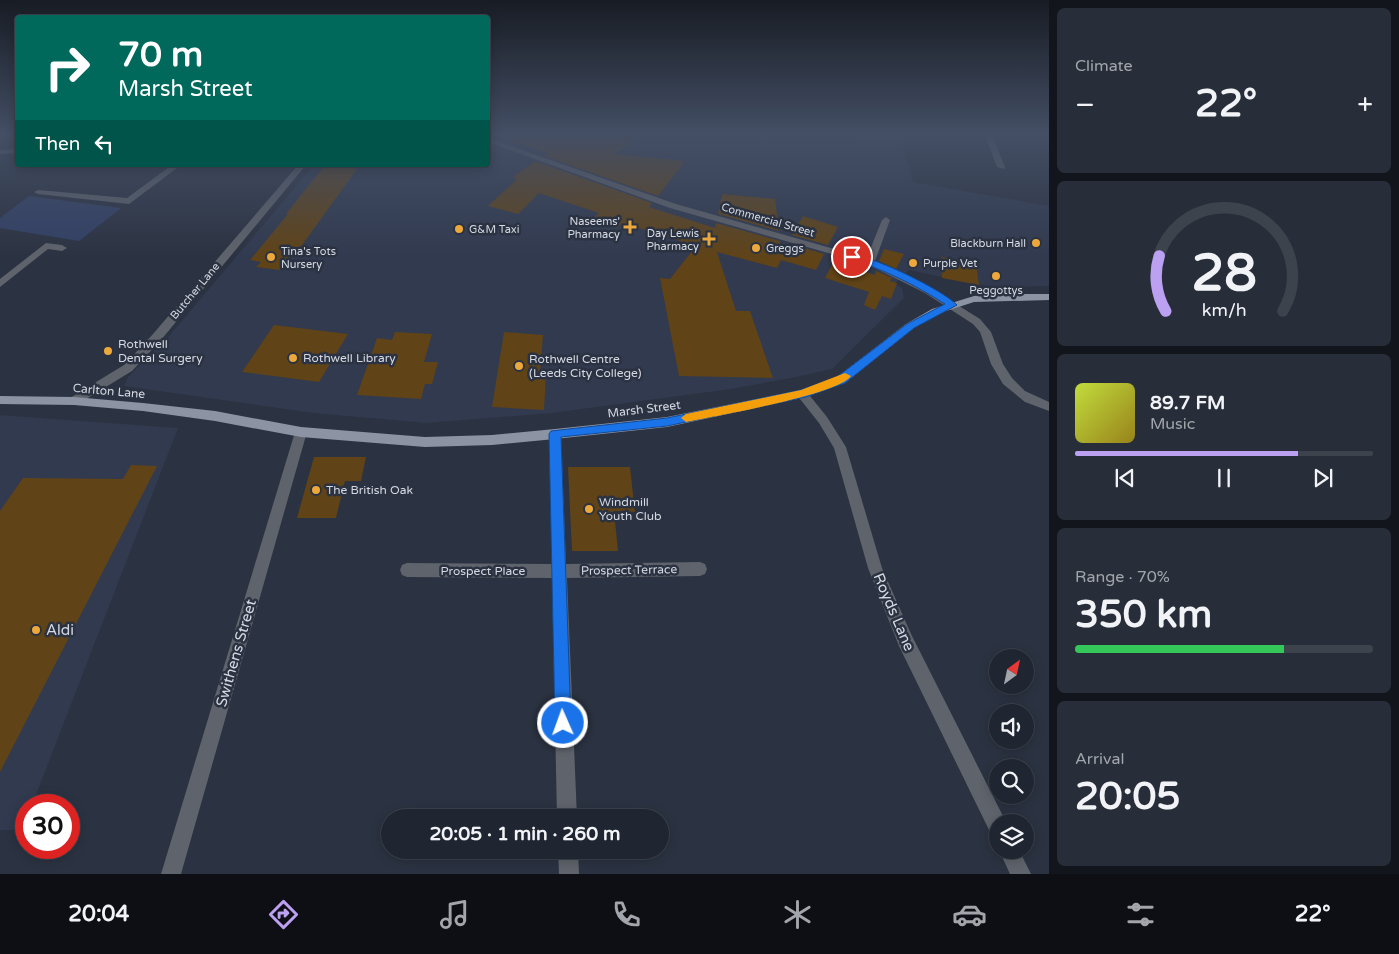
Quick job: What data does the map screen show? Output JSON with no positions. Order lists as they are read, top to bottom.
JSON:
{
  "streets": {
    "main road": ["Carlton Lane", "Marsh Street"],
    "street": [
      "Commercial Street",
      "Butcher Lane",
      "Prospect Terrace",
      "Prospect Place",
      "Royds Lane",
      "Swithens Street"
    ]
  },
  "crossings": [
    ["Commercial Street", "Marsh Street"],
    ["Butcher Lane", "Carlton Lane"],
    ["Carlton Lane", "Marsh Street"],
    ["Marsh Street", "Royds Lane"],
    ["Marsh Street", "Swithens Street"],
    ["Prospect Terrace", "Prospect Place"]
  ],
  "places": {
    "health": ["Naseems' Pharmacy", "Day Lewis Pharmacy"],
    "other": [
      "G&M Taxi",
      "Blackburn Hall",
      "Greggs",
      "Tina's Tots Nursery",
      "Purple Vet",
      "Peggottys",
      "Rothwell Dental Surgery",
      "Rothwell Library",
      "Rothwell Centre (Leeds City College)",
      "The British Oak",
      "Windmill Youth Club",
      "Aldi"
    ]
  },
  "north": "top right",
  "page": {
    "tile": [
      "Climate",
      ["Range · 70%", "350 km"],
      ["Arrival", "20:05"]
    ],
    "turn": ["70 m", "Marsh Street"],
    "heat": ["−", "22°", "+"],
    "then": "Then",
    "song": ["89.7 FM", "Music"],
    "limit": "30",
    "trip": "20:05 · 1 min · 260 m",
    "tabs": ["20:04", "22°"],
    "gauge": ["28", "km/h"]
  }
}
